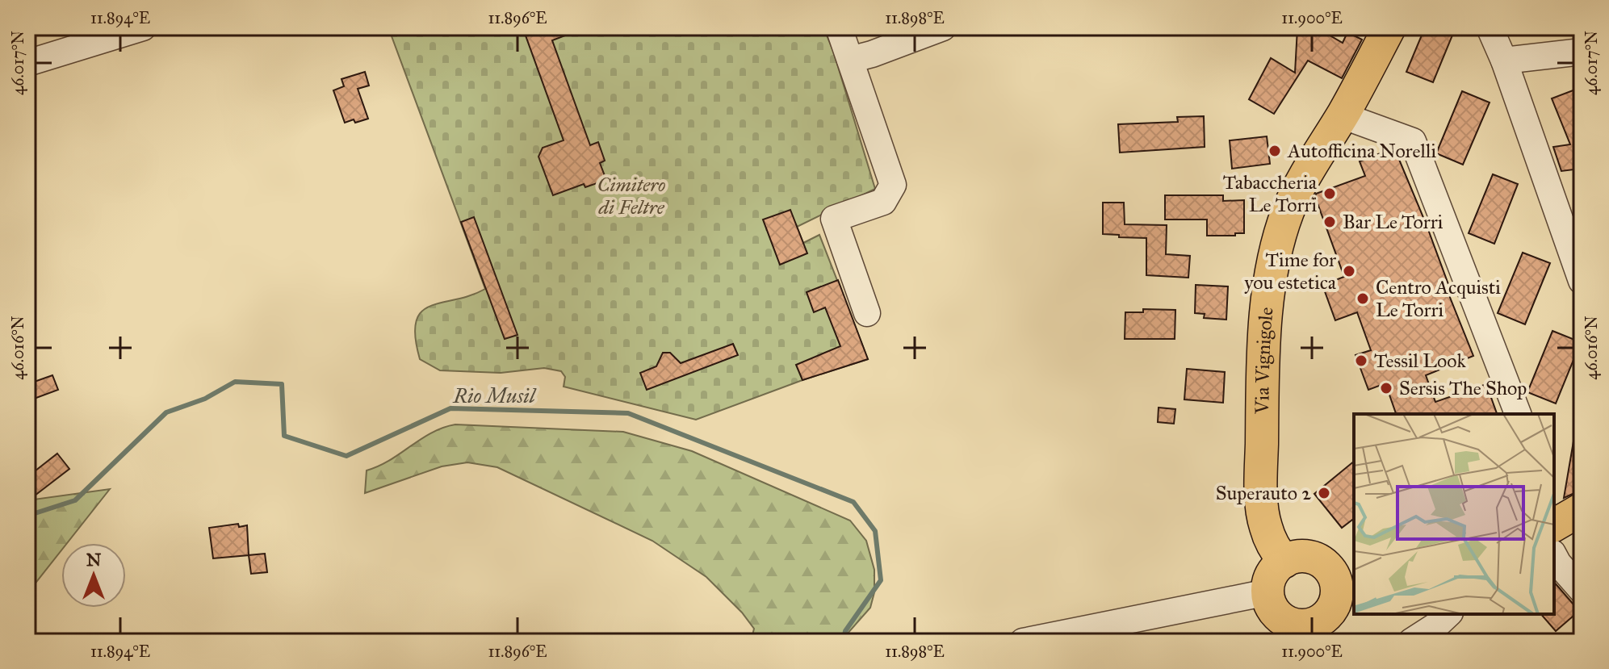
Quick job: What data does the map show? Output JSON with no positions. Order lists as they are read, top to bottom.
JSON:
{
  "streets": {
    "main road": ["Via Vignigole"]
  },
  "water": ["Rio Musil"],
  "parks": ["Cimitero di Feltre"],
  "places": [
    "Autofficina Norelli",
    "Tabaccheria Le Torri",
    "Bar Le Torri",
    "Time for you estetica",
    "Centro Acquisti Le Torri",
    "Tessil Look",
    "Sersis The Shop",
    "Superauto 2"
  ],
  "north": "top",
  "coordinates": [
    "11.894°E",
    "11.896°E",
    "11.898°E",
    "11.900°E",
    "46.017°N",
    "46.016°N"
  ]
}
